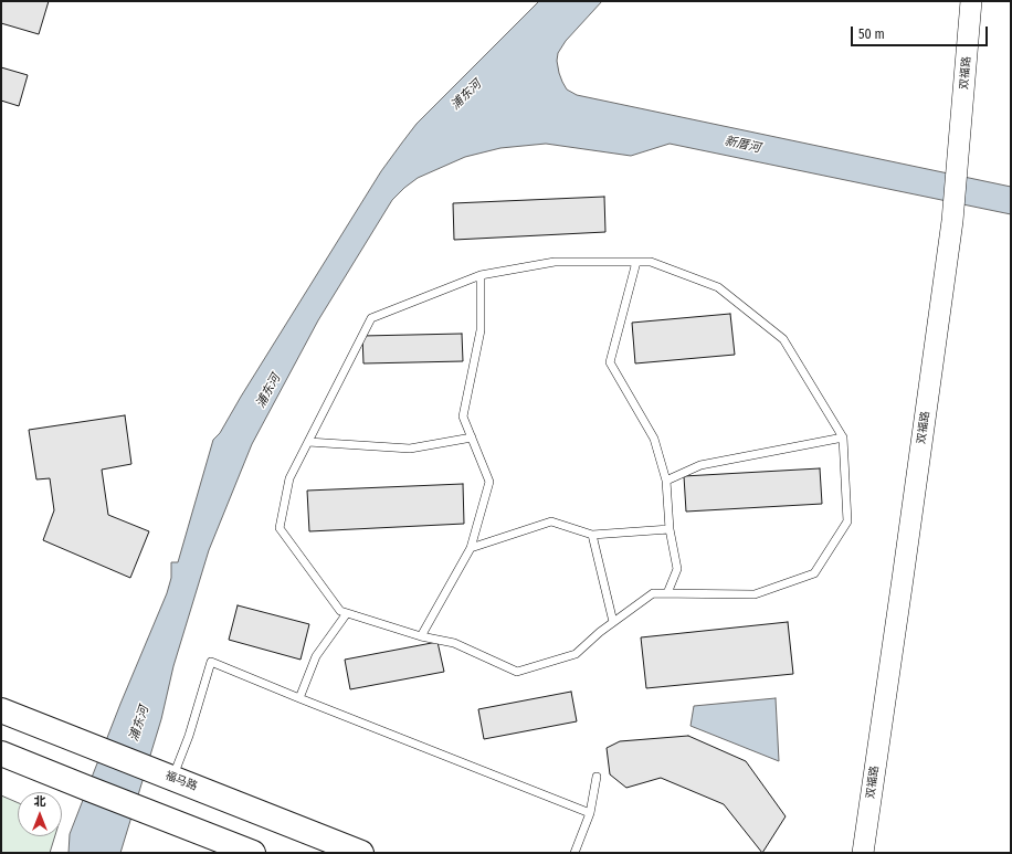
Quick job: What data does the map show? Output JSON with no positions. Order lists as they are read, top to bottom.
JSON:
{
  "streets": {
    "main road": ["福马路"],
    "street": ["双福路"]
  },
  "water": ["浦东河", "新厝河"],
  "scale_bar": "50 m",
  "north": "top"
}
